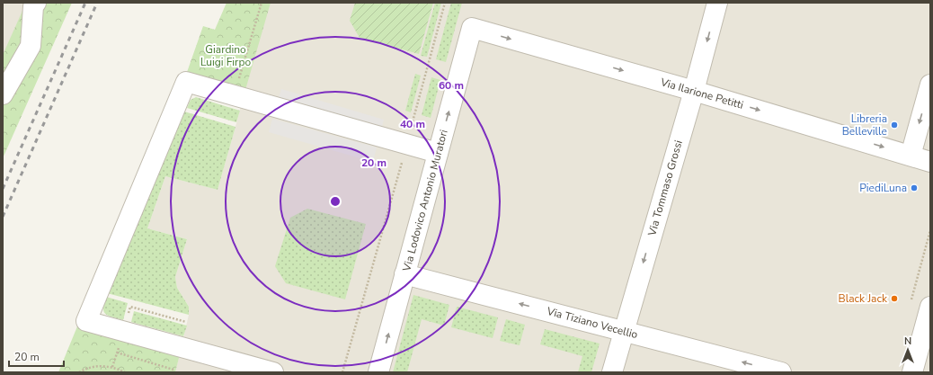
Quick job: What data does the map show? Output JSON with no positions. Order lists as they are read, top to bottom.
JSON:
{
  "streets": {
    "street": [
      "Via Ilarione Petitti",
      "Via Tommaso Grossi",
      "Via Lodovico Antonio Muratori",
      "Via Tiziano Vecellio"
    ]
  },
  "crossings": [
    ["Via Ilarione Petitti", "Via Tommaso Grossi"],
    ["Via Ilarione Petitti", "Via Lodovico Antonio Muratori"],
    ["Via Tommaso Grossi", "Via Tiziano Vecellio"],
    ["Via Lodovico Antonio Muratori", "Via Tiziano Vecellio"]
  ],
  "one_way": [
    "Via Ilarione Petitti",
    "Via Tommaso Grossi",
    "Via Lodovico Antonio Muratori",
    "Via Tiziano Vecellio"
  ],
  "parks": ["Giardino Luigi Firpo"],
  "places": ["Libreria Belleville", "PiediLuna", "Black Jack"],
  "scale_bar": "20 m",
  "north": "top",
  "rings": ["60 m", "40 m", "20 m"]
}
